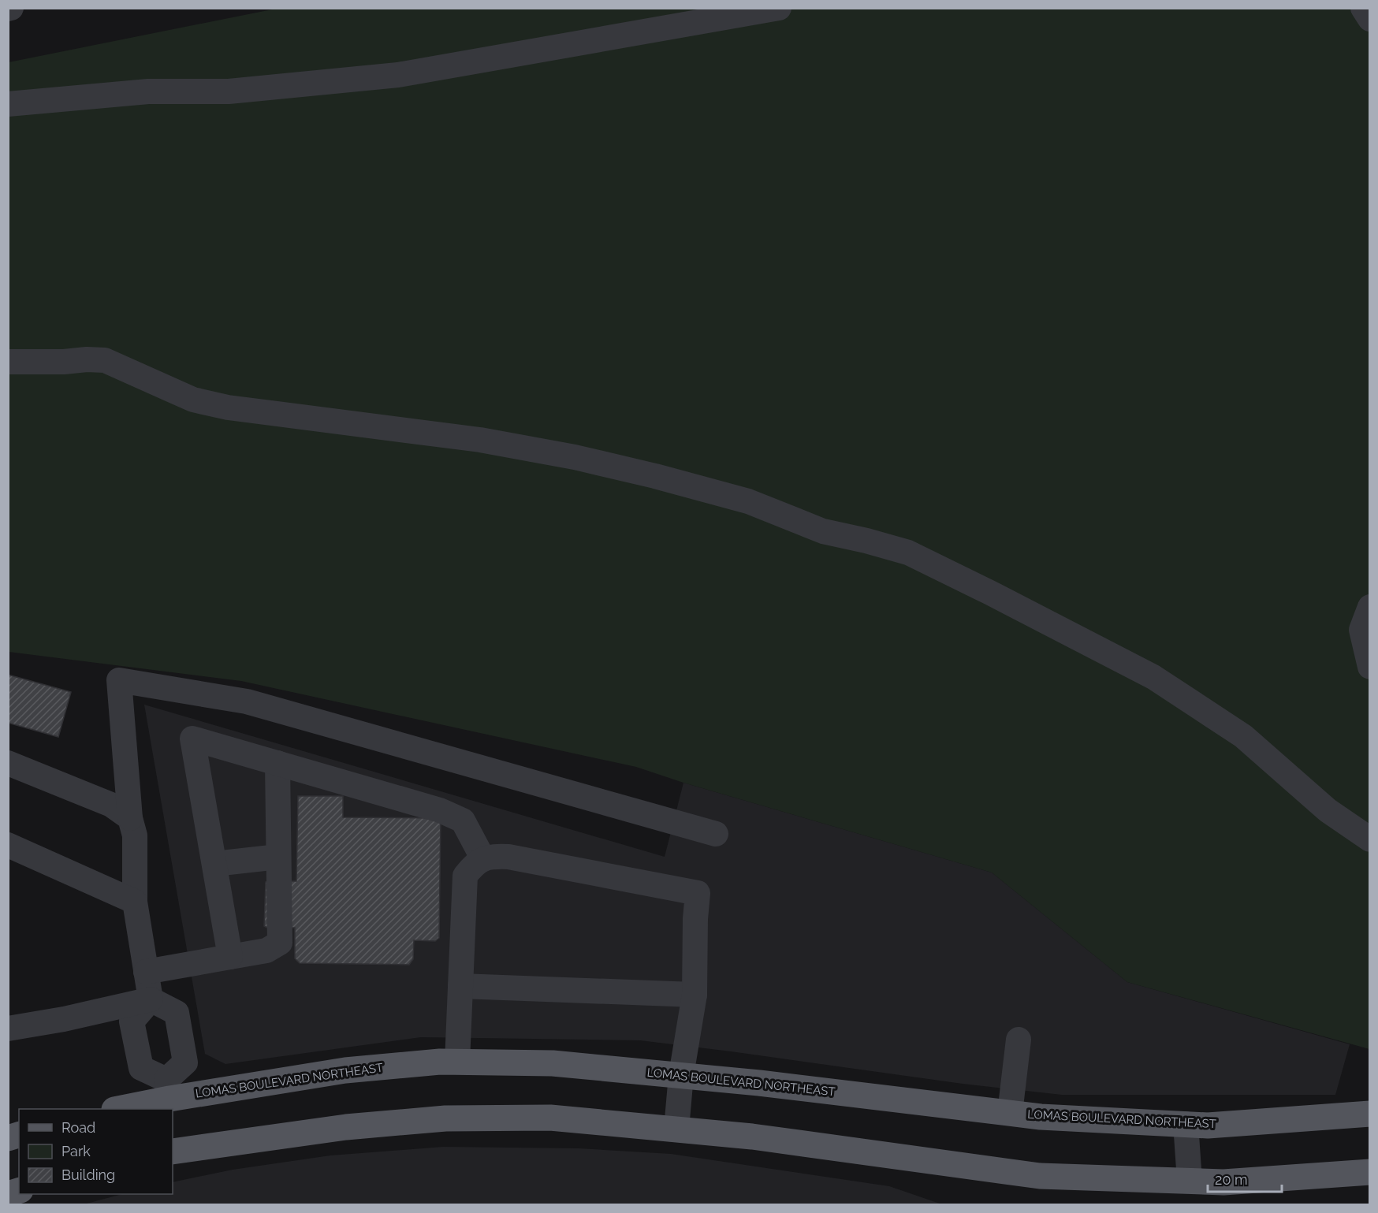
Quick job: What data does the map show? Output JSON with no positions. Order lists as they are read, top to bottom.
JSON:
{
  "streets": {
    "main road": ["LOMAS BOULEVARD NORTHEAST"]
  },
  "legend": ["Road", "Park", "Building"],
  "scale_bar": "20 m"
}
